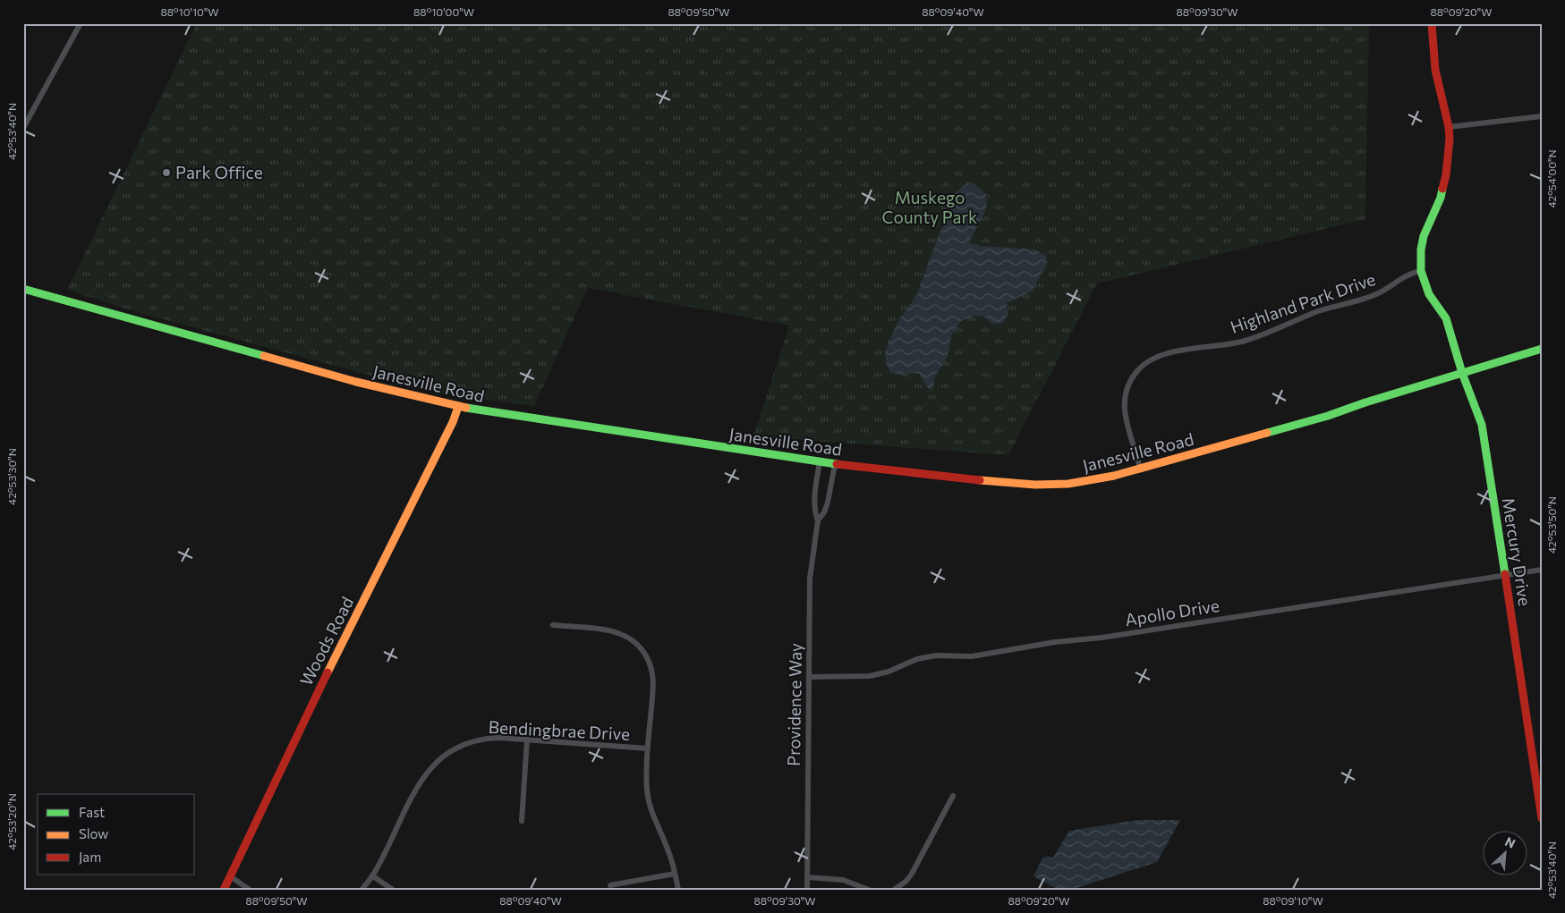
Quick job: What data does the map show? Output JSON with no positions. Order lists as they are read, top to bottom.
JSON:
{
  "streets": {
    "main road": ["Janesville Road", "Mercury Drive", "Woods Road"],
    "street": [
      "Highland Park Drive",
      "Apollo Drive",
      "Providence Way",
      "Bendingbrae Drive"
    ]
  },
  "crossings": [
    ["Highland Park Drive", "Janesville Road"],
    ["Highland Park Drive", "Mercury Drive"],
    ["Janesville Road", "Mercury Drive"],
    ["Janesville Road", "Woods Road"],
    ["Janesville Road", "Providence Way"],
    ["Mercury Drive", "Apollo Drive"],
    ["Apollo Drive", "Providence Way"]
  ],
  "parks": ["Muskego County Park"],
  "places": ["Park Office"],
  "legend": ["Fast", "Slow", "Jam"],
  "north": "top right",
  "coordinates": [
    "88°10'10\"W",
    "88°10'00\"W",
    "88°09'50\"W",
    "88°09'40\"W",
    "88°09'30\"W",
    "88°09'20\"W",
    "42°53'40\"N",
    "42°54'00\"N",
    "42°53'30\"N",
    "42°53'50\"N",
    "42°53'20\"N",
    "88°09'10\"W"
  ]
}
